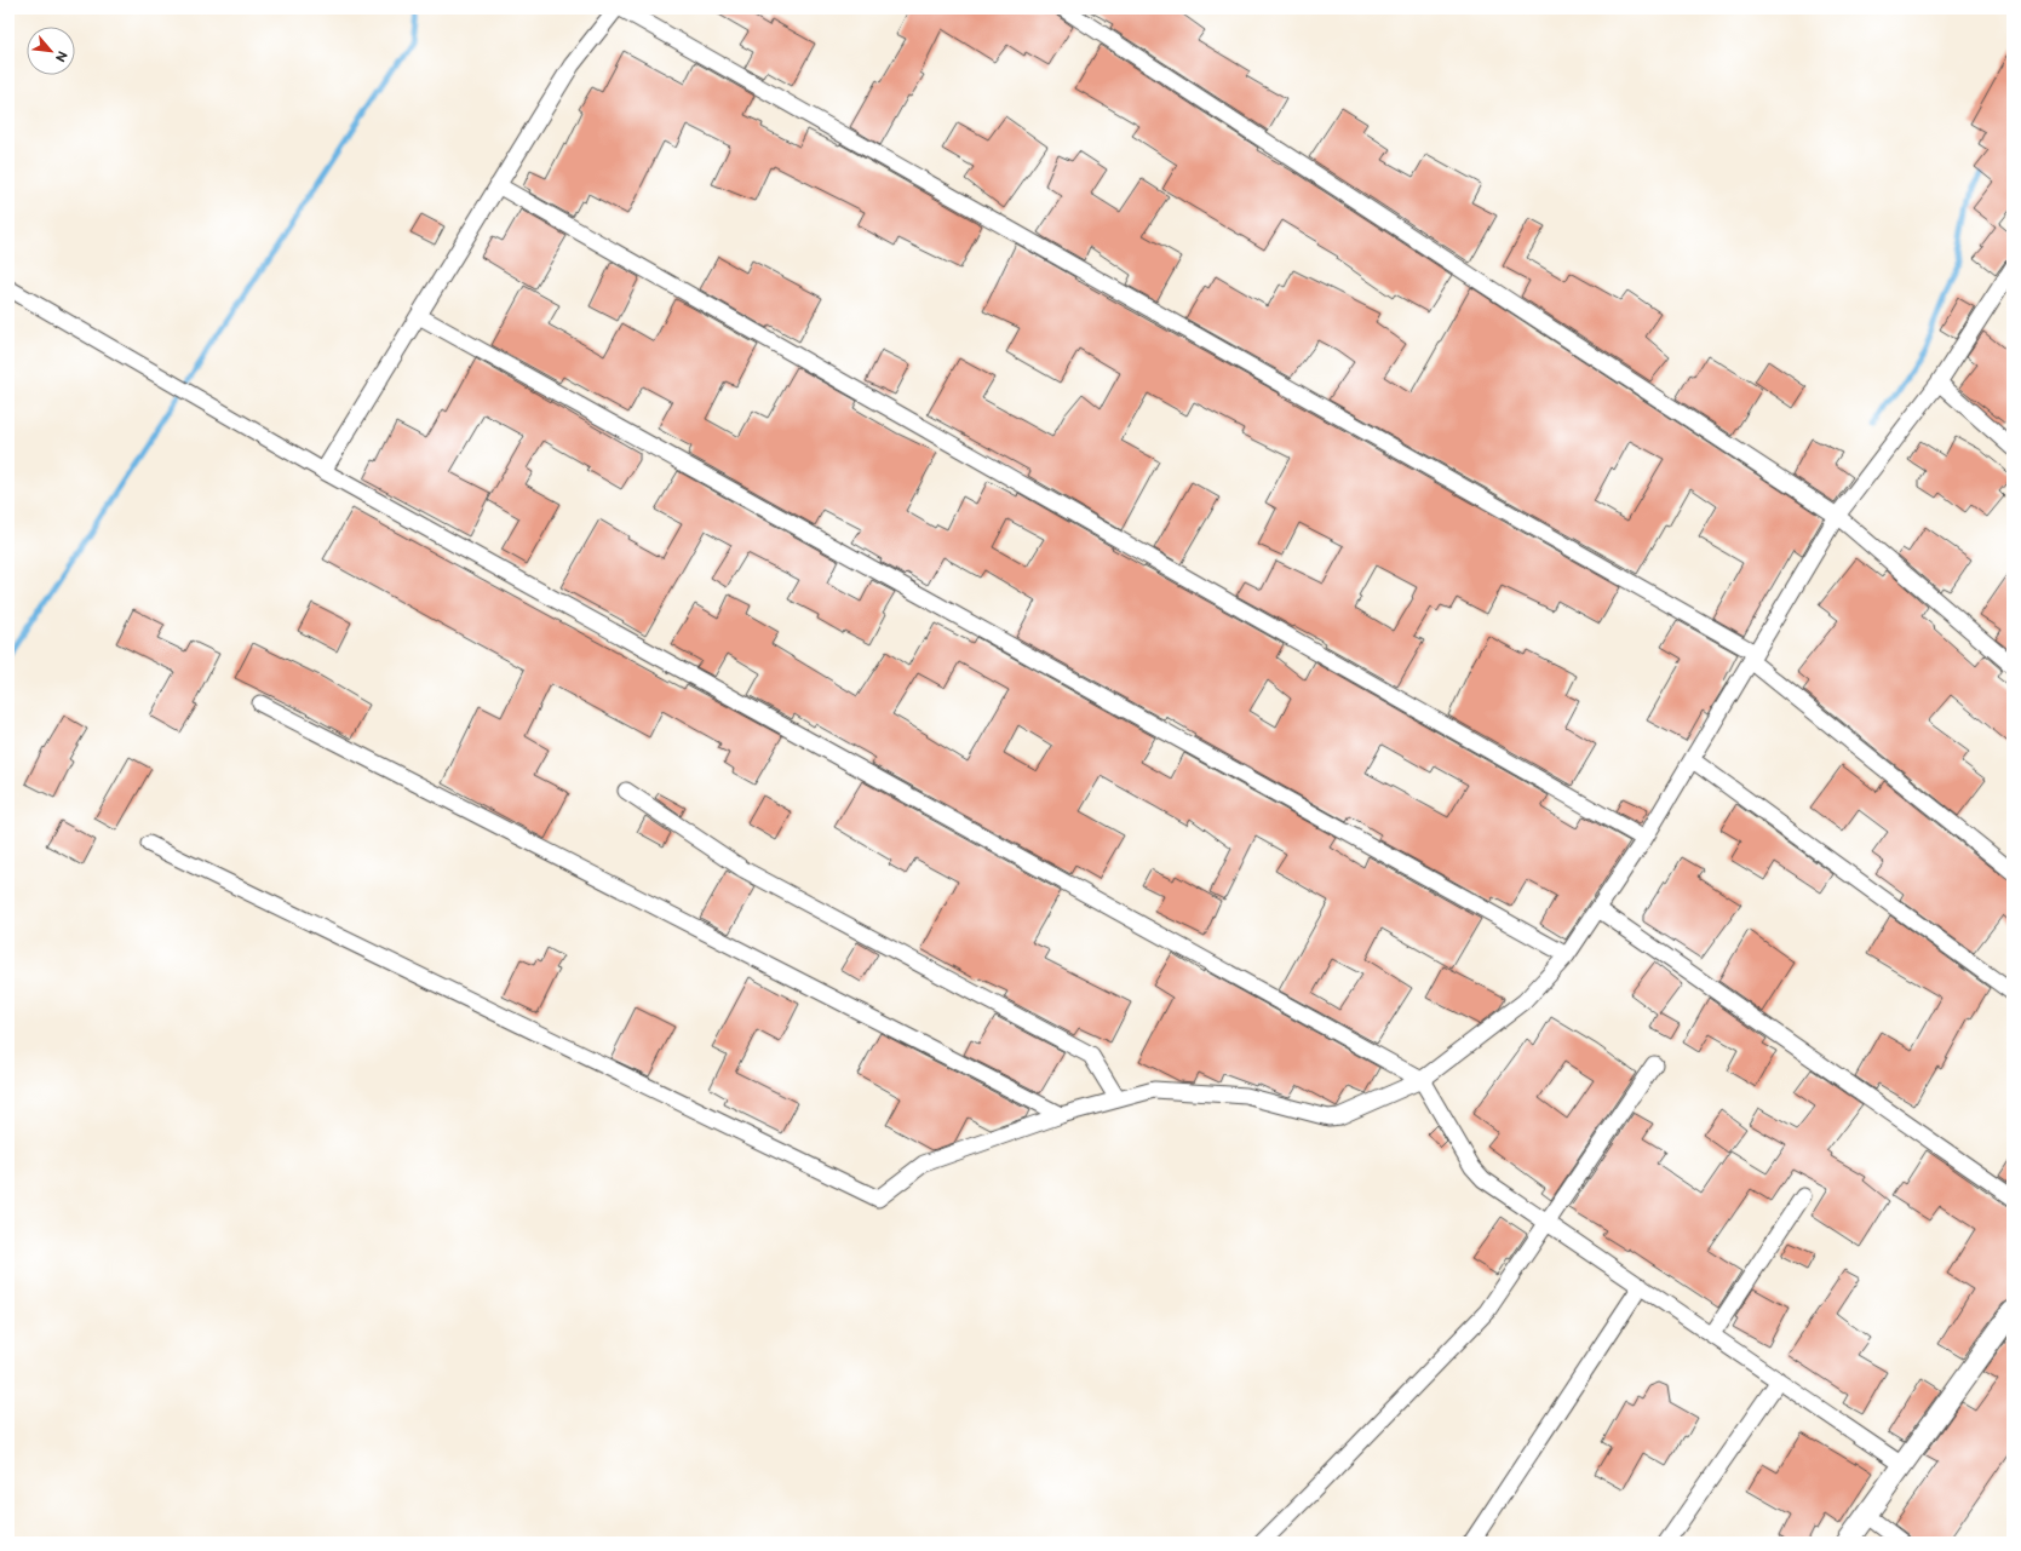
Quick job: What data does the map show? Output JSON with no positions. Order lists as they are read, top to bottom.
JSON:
{
  "north": "bottom right"
}
